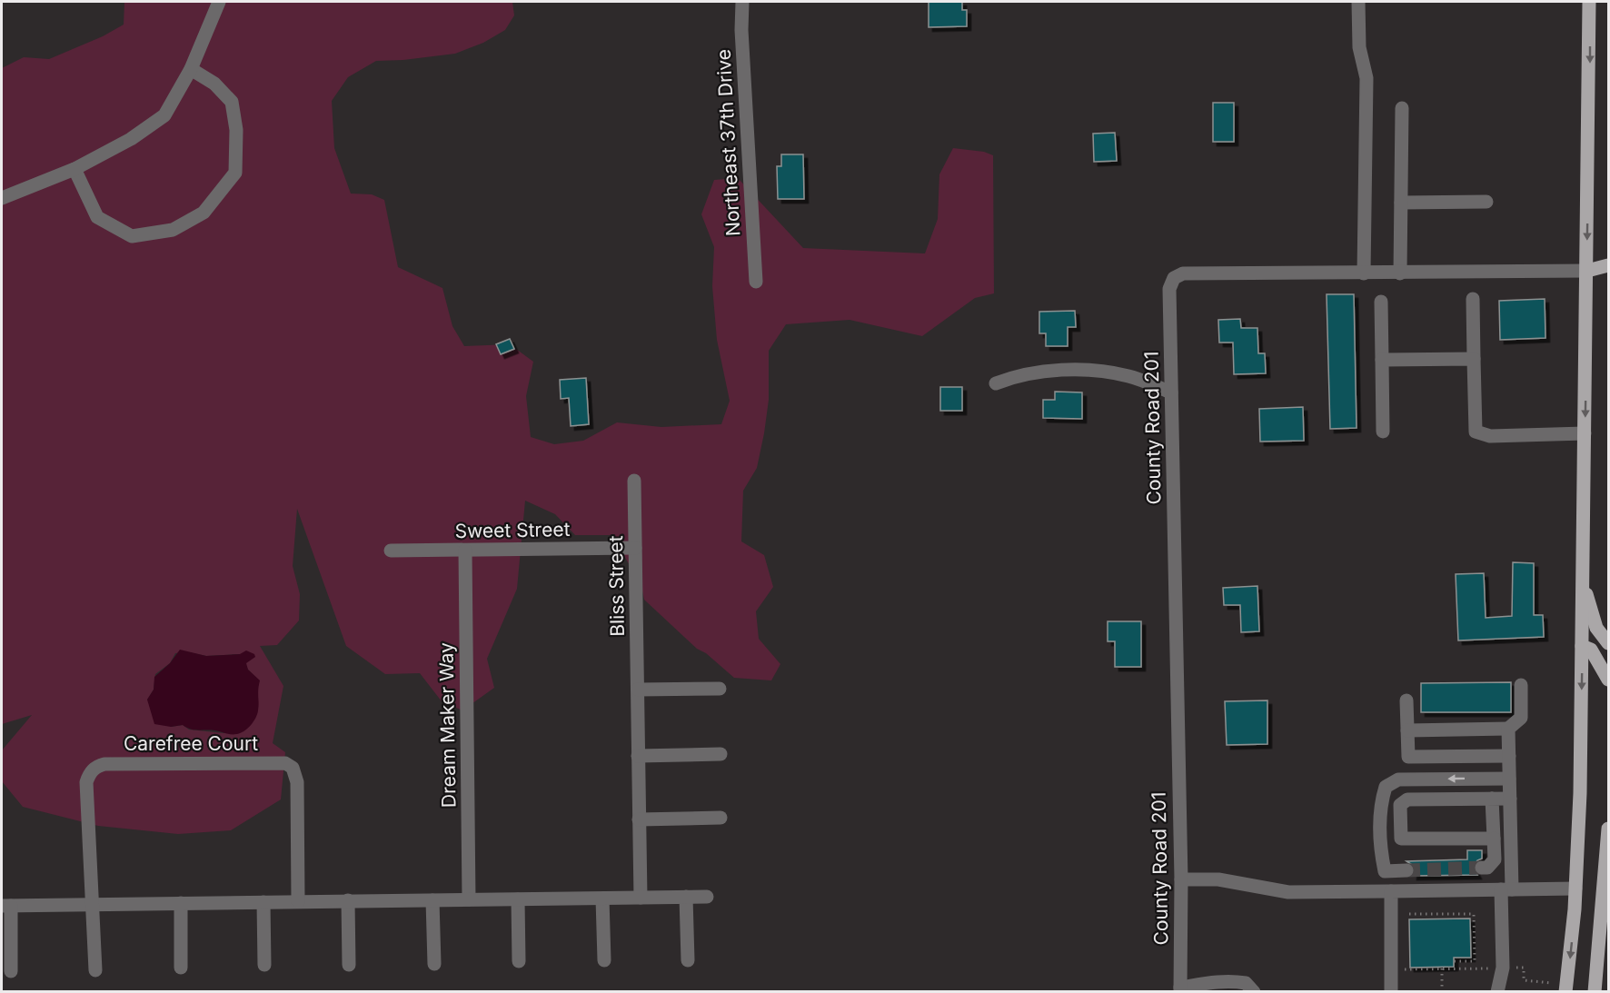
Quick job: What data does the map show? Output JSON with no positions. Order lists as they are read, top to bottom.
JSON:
{
  "streets": {
    "street": [
      "Northeast 37th Drive",
      "County Road 201",
      "Sweet Street",
      "Bliss Street",
      "Dream Maker Way",
      "Carefree Court"
    ]
  },
  "crossings": [
    ["Sweet Street", "Bliss Street"],
    ["Sweet Street", "Dream Maker Way"]
  ]
}
